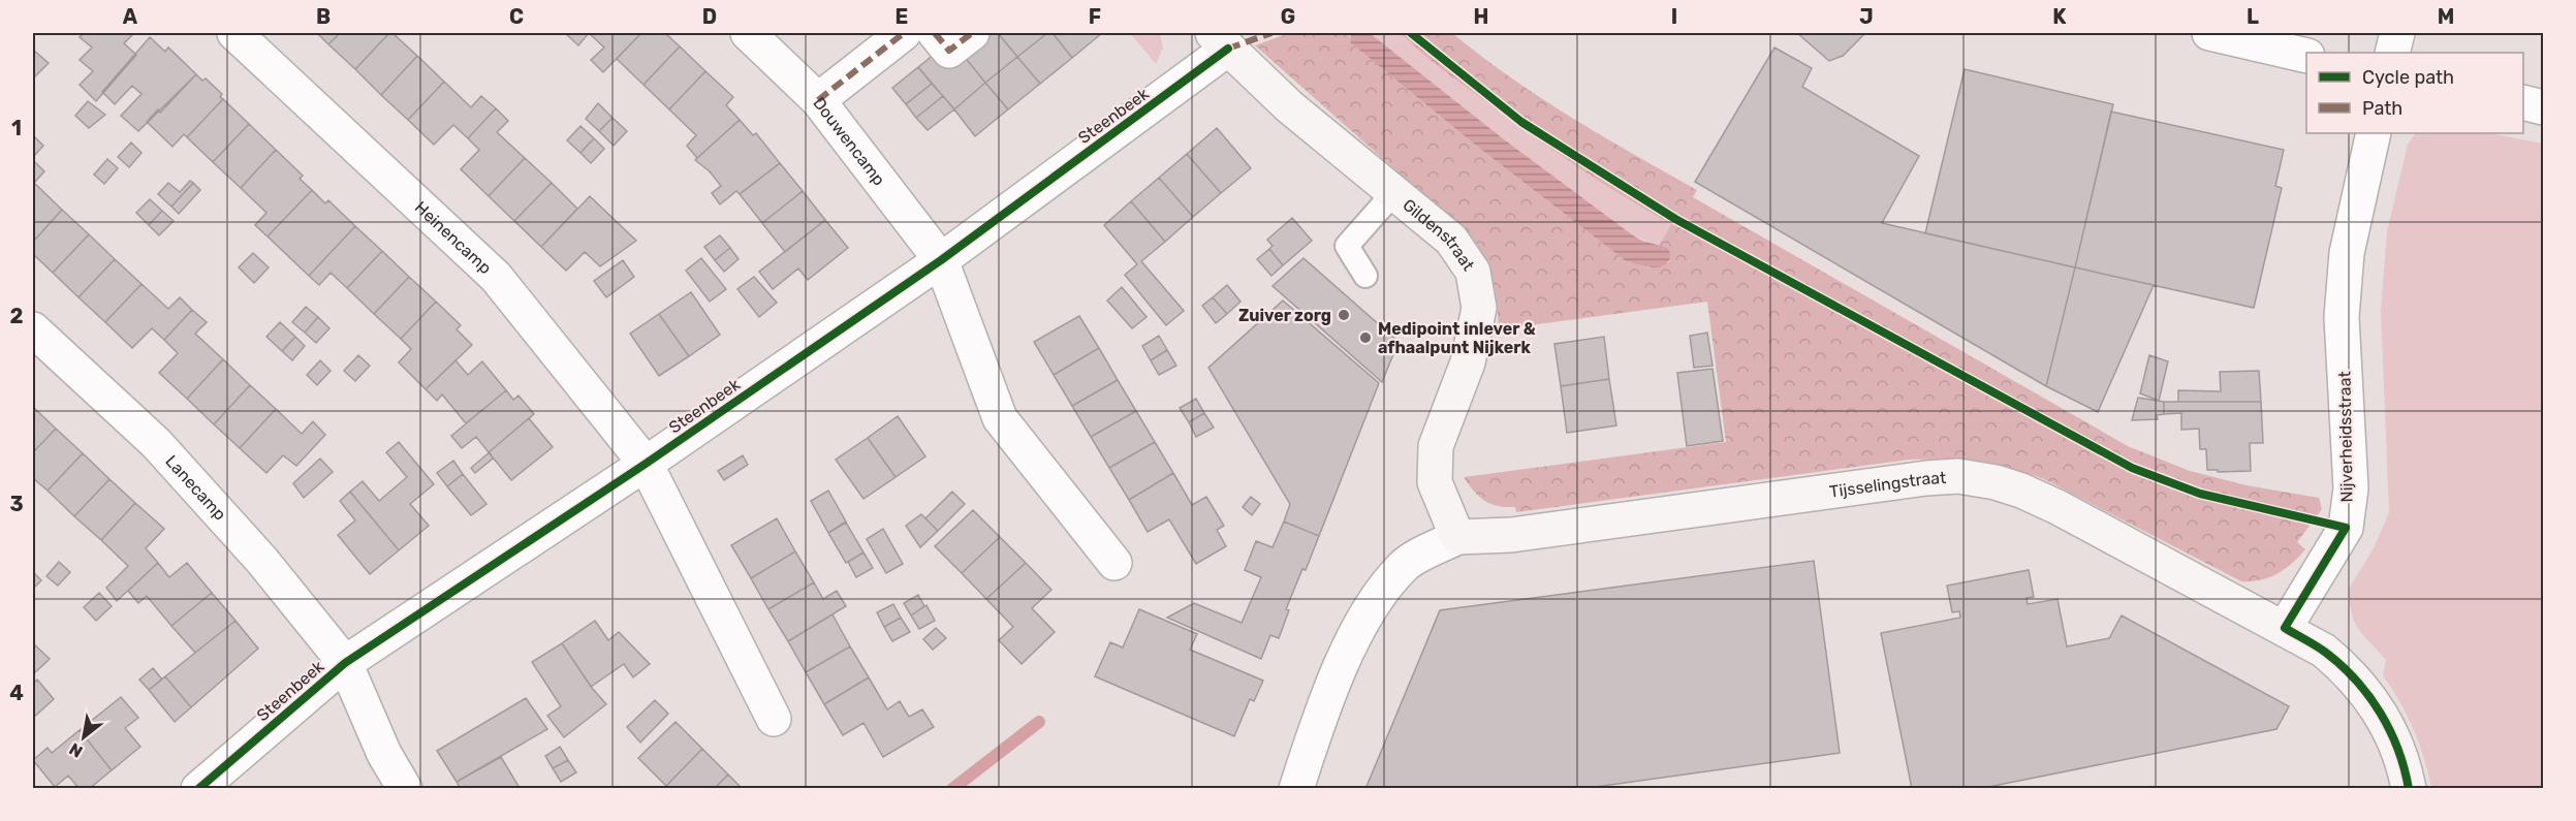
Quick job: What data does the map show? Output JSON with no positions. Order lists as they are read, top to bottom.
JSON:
{
  "streets": {
    "street": [
      "Steenbeek",
      "Douwencamp",
      "Heinencamp",
      "Gildenstraat",
      "Nijverheidsstraat",
      "Tijsselingstraat",
      "Lanecamp"
    ]
  },
  "crossings": [
    ["Steenbeek", "Douwencamp"],
    ["Steenbeek", "Heinencamp"],
    ["Steenbeek", "Gildenstraat"],
    ["Steenbeek", "Lanecamp"],
    ["Gildenstraat", "Tijsselingstraat"],
    ["Nijverheidsstraat", "Tijsselingstraat"]
  ],
  "places": ["Zuiver zorg", "Medipoint inlever & afhaalpunt Nijkerk"],
  "legend": ["Cycle path", "Path"],
  "north": "bottom left",
  "grid": {
    "columns": [
      "A",
      "B",
      "C",
      "D",
      "E",
      "F",
      "G",
      "H",
      "I",
      "J",
      "K",
      "L",
      "M"
    ],
    "rows": [
      "1",
      "2",
      "3",
      "4"
    ]
  }
}
